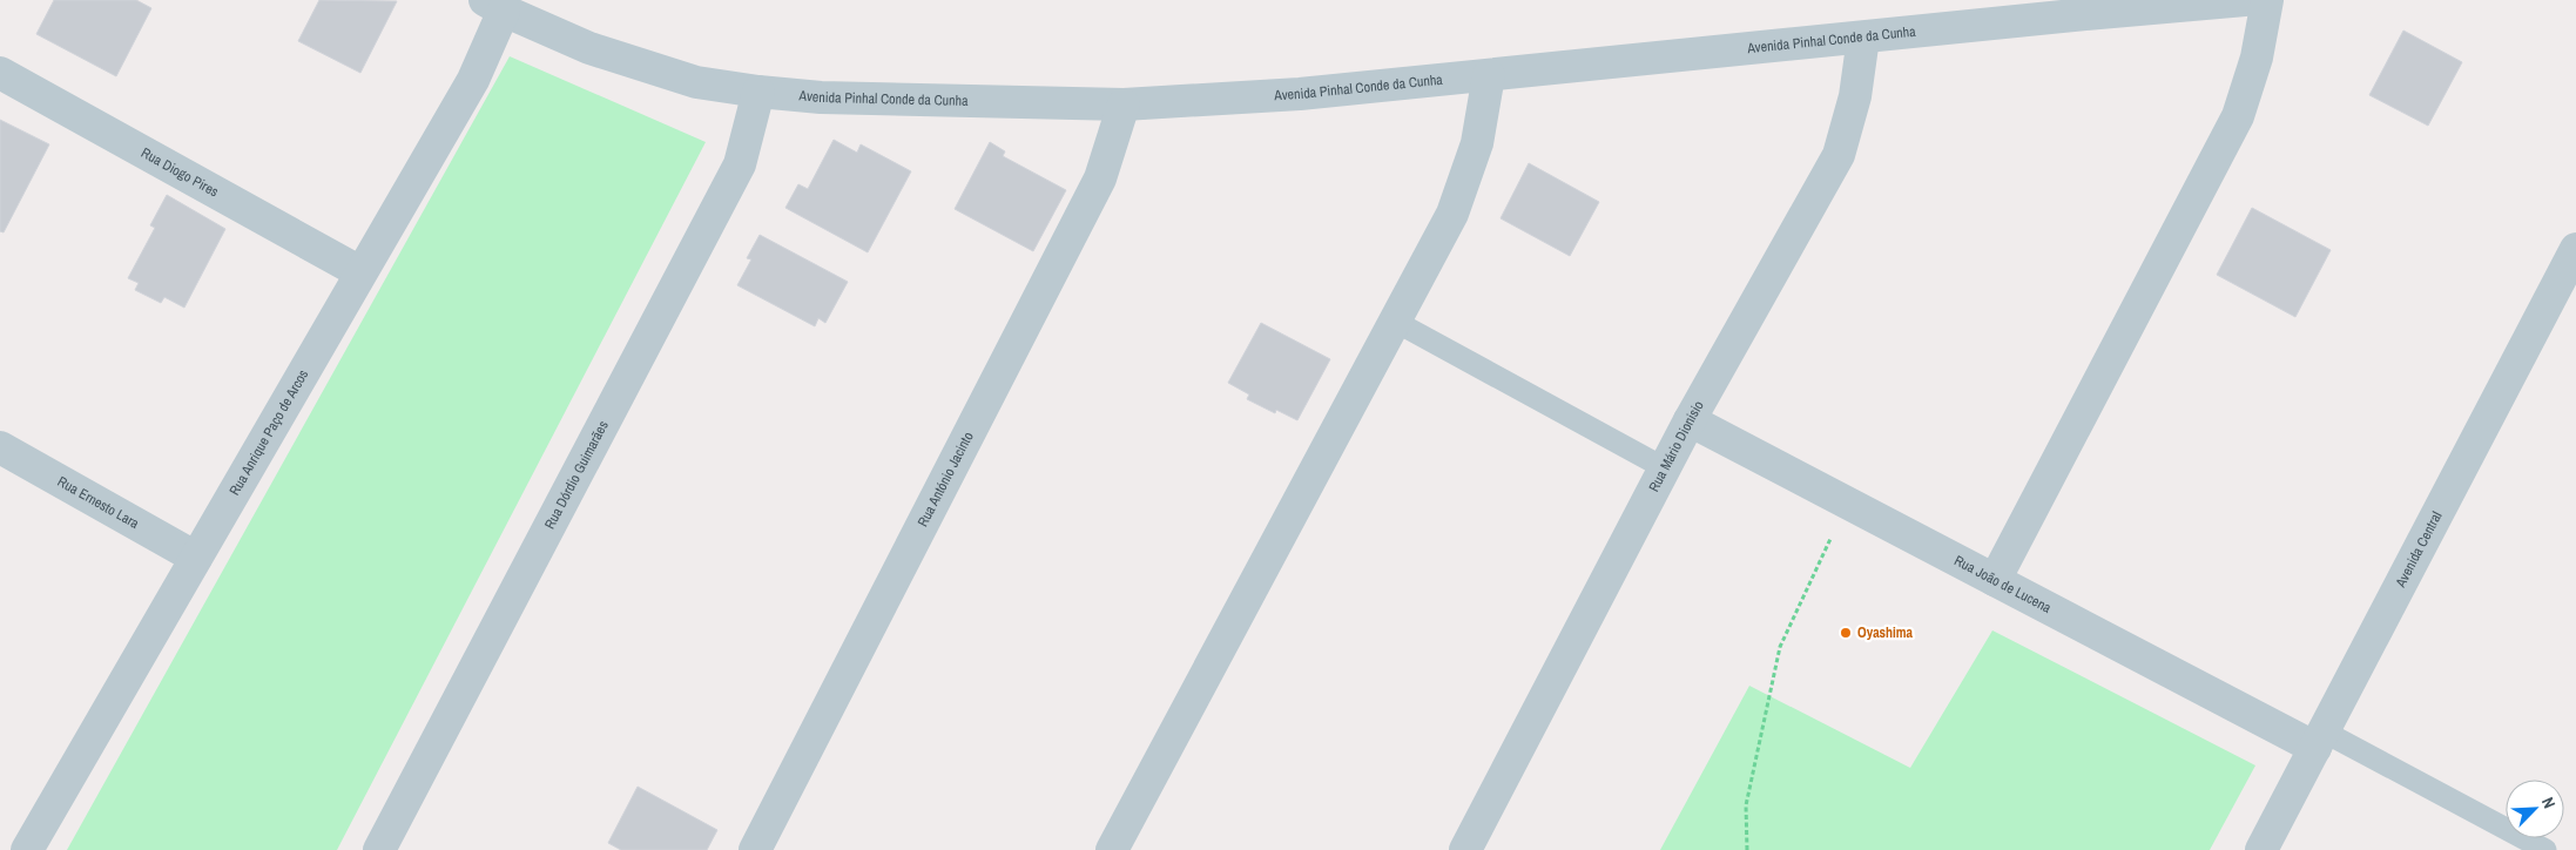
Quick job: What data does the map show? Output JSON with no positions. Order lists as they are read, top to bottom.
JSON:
{
  "streets": {
    "street": [
      "Avenida Pinhal Conde da Cunha",
      "Rua Diogo Pires",
      "Rua Anrique Paço de Arcos",
      "Rua Mário Dionisio",
      "Rua Dórdio Guimarães",
      "Rua António Jacinto",
      "Rua Ernesto Lara",
      "Avenida Central",
      "Rua João de Lucena"
    ]
  },
  "crossings": [
    ["Avenida Pinhal Conde da Cunha", "Rua Anrique Paço de Arcos"],
    ["Avenida Pinhal Conde da Cunha", "Rua Mário Dionisio"],
    ["Avenida Pinhal Conde da Cunha", "Rua Dórdio Guimarães"],
    ["Avenida Pinhal Conde da Cunha", "Rua António Jacinto"],
    ["Rua Diogo Pires", "Rua Anrique Paço de Arcos"],
    ["Rua Anrique Paço de Arcos", "Rua Ernesto Lara"],
    ["Rua Mário Dionisio", "Rua João de Lucena"],
    ["Avenida Central", "Rua João de Lucena"]
  ],
  "places": ["Oyashima"],
  "north": "top right"
}
